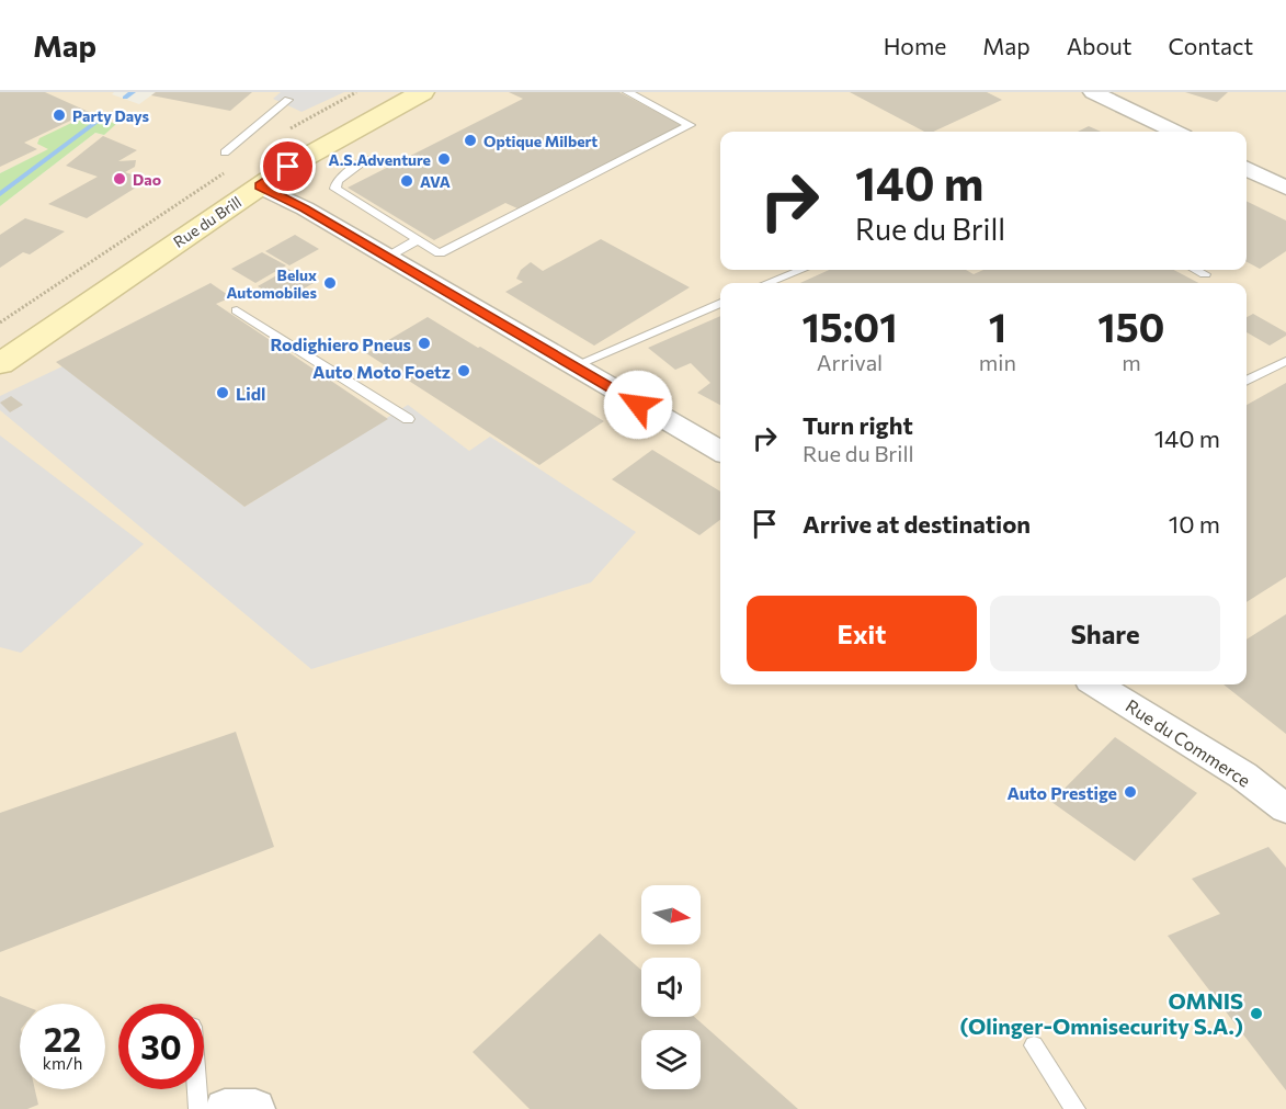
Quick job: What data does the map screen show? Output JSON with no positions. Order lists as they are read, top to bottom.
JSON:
{
  "streets": {
    "main road": ["Rue du Brill"],
    "street": ["Rue du Commerce"]
  },
  "places": [
    "Party Days",
    "Optique Milbert",
    "A.S.Adventure",
    "Dao",
    "AVA",
    "Belux Automobiles",
    "Rodighiero Pneus",
    "Auto Moto Foetz",
    "Lidl",
    "Auto Prestige",
    "OMNIS (Olinger-Omnisecurity S.A.)"
  ],
  "north": "right",
  "page": {
    "header": "Map",
    "nav": [
      "Home",
      "Map",
      "About",
      "Contact"
    ],
    "turn": ["140 m", "Rue du Brill"],
    "eta": [
      "15:01",
      "Arrival",
      "1",
      "min",
      "150",
      "m"
    ],
    "list": [
      {
        "name": "Turn right",
        "note": "Rue du Brill",
        "value": "140 m"
      },
      {
        "name": "Arrive at destination",
        "value": "10 m"
      }
    ],
    "buttons": ["Exit", "Share"],
    "speed": "22 km/h",
    "limit": "30"
  }
}
